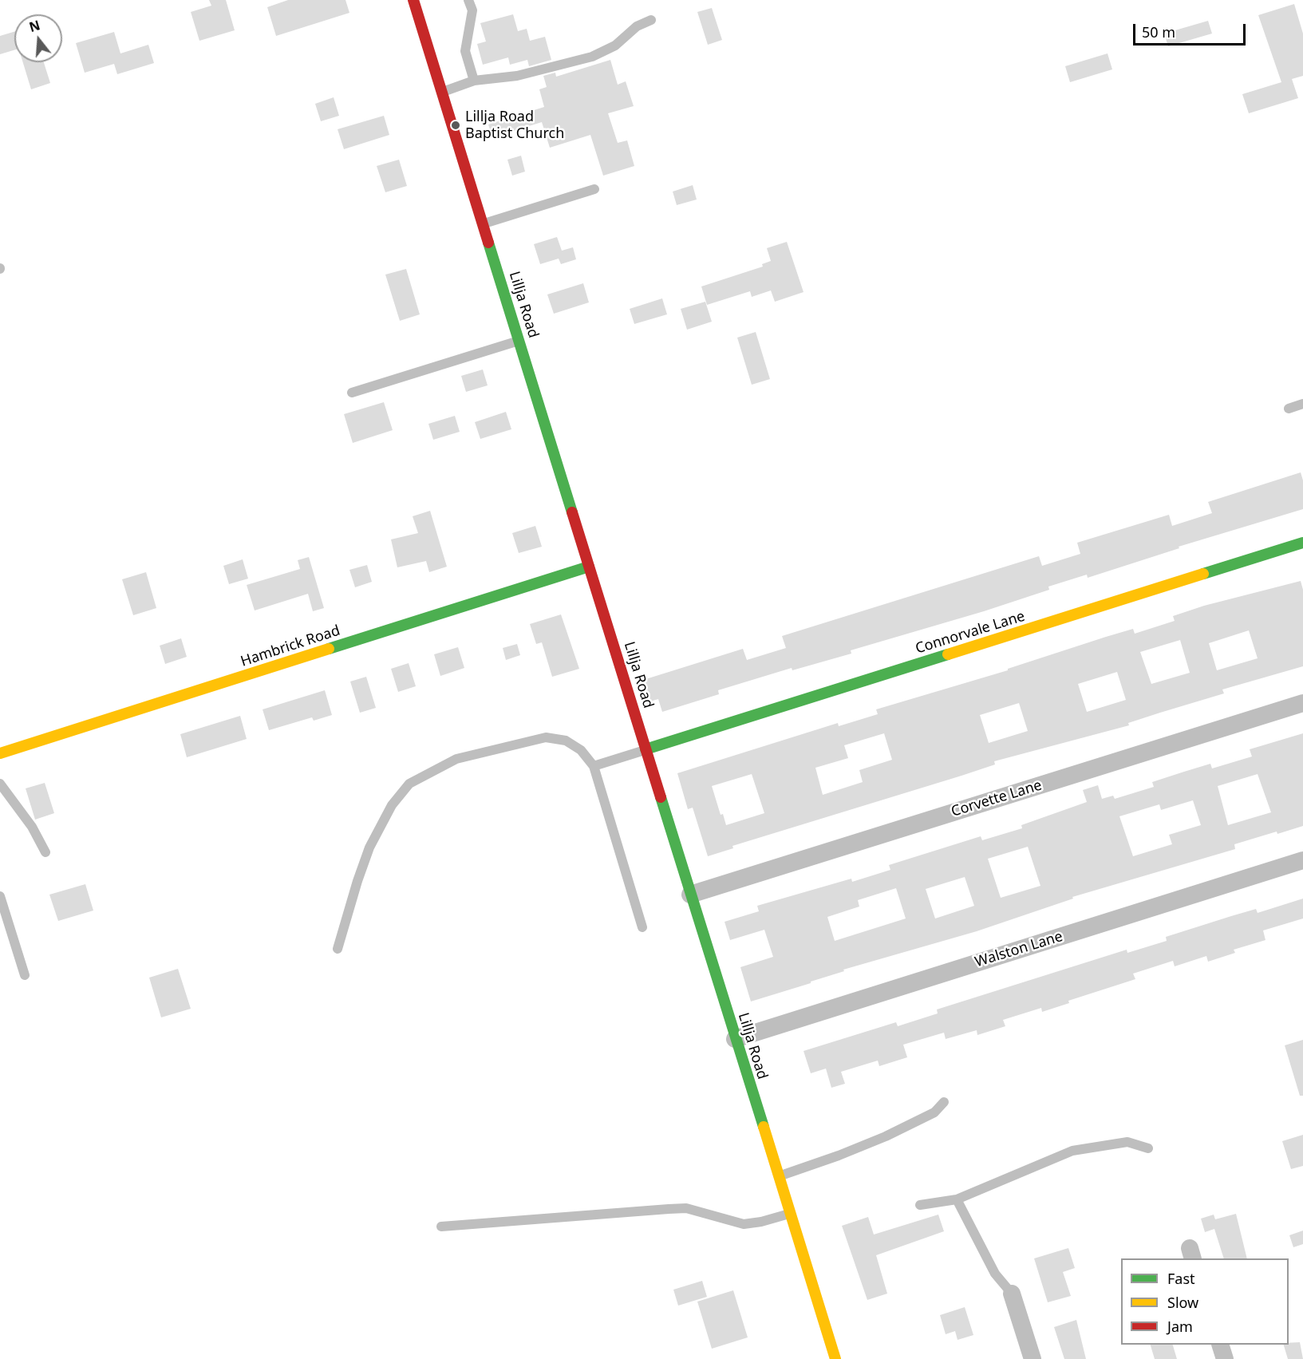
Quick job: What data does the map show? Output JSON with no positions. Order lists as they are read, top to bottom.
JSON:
{
  "streets": {
    "street": [
      "Lillja Road",
      "Connorvale Lane",
      "Hambrick Road",
      "Corvette Lane",
      "Walston Lane"
    ]
  },
  "crossings": [
    ["Lillja Road", "Connorvale Lane"],
    ["Lillja Road", "Hambrick Road"],
    ["Lillja Road", "Corvette Lane"],
    ["Lillja Road", "Walston Lane"]
  ],
  "places": ["Lillja Road Baptist Church"],
  "legend": ["Fast", "Slow", "Jam"],
  "scale_bar": "50 m",
  "north": "top"
}
